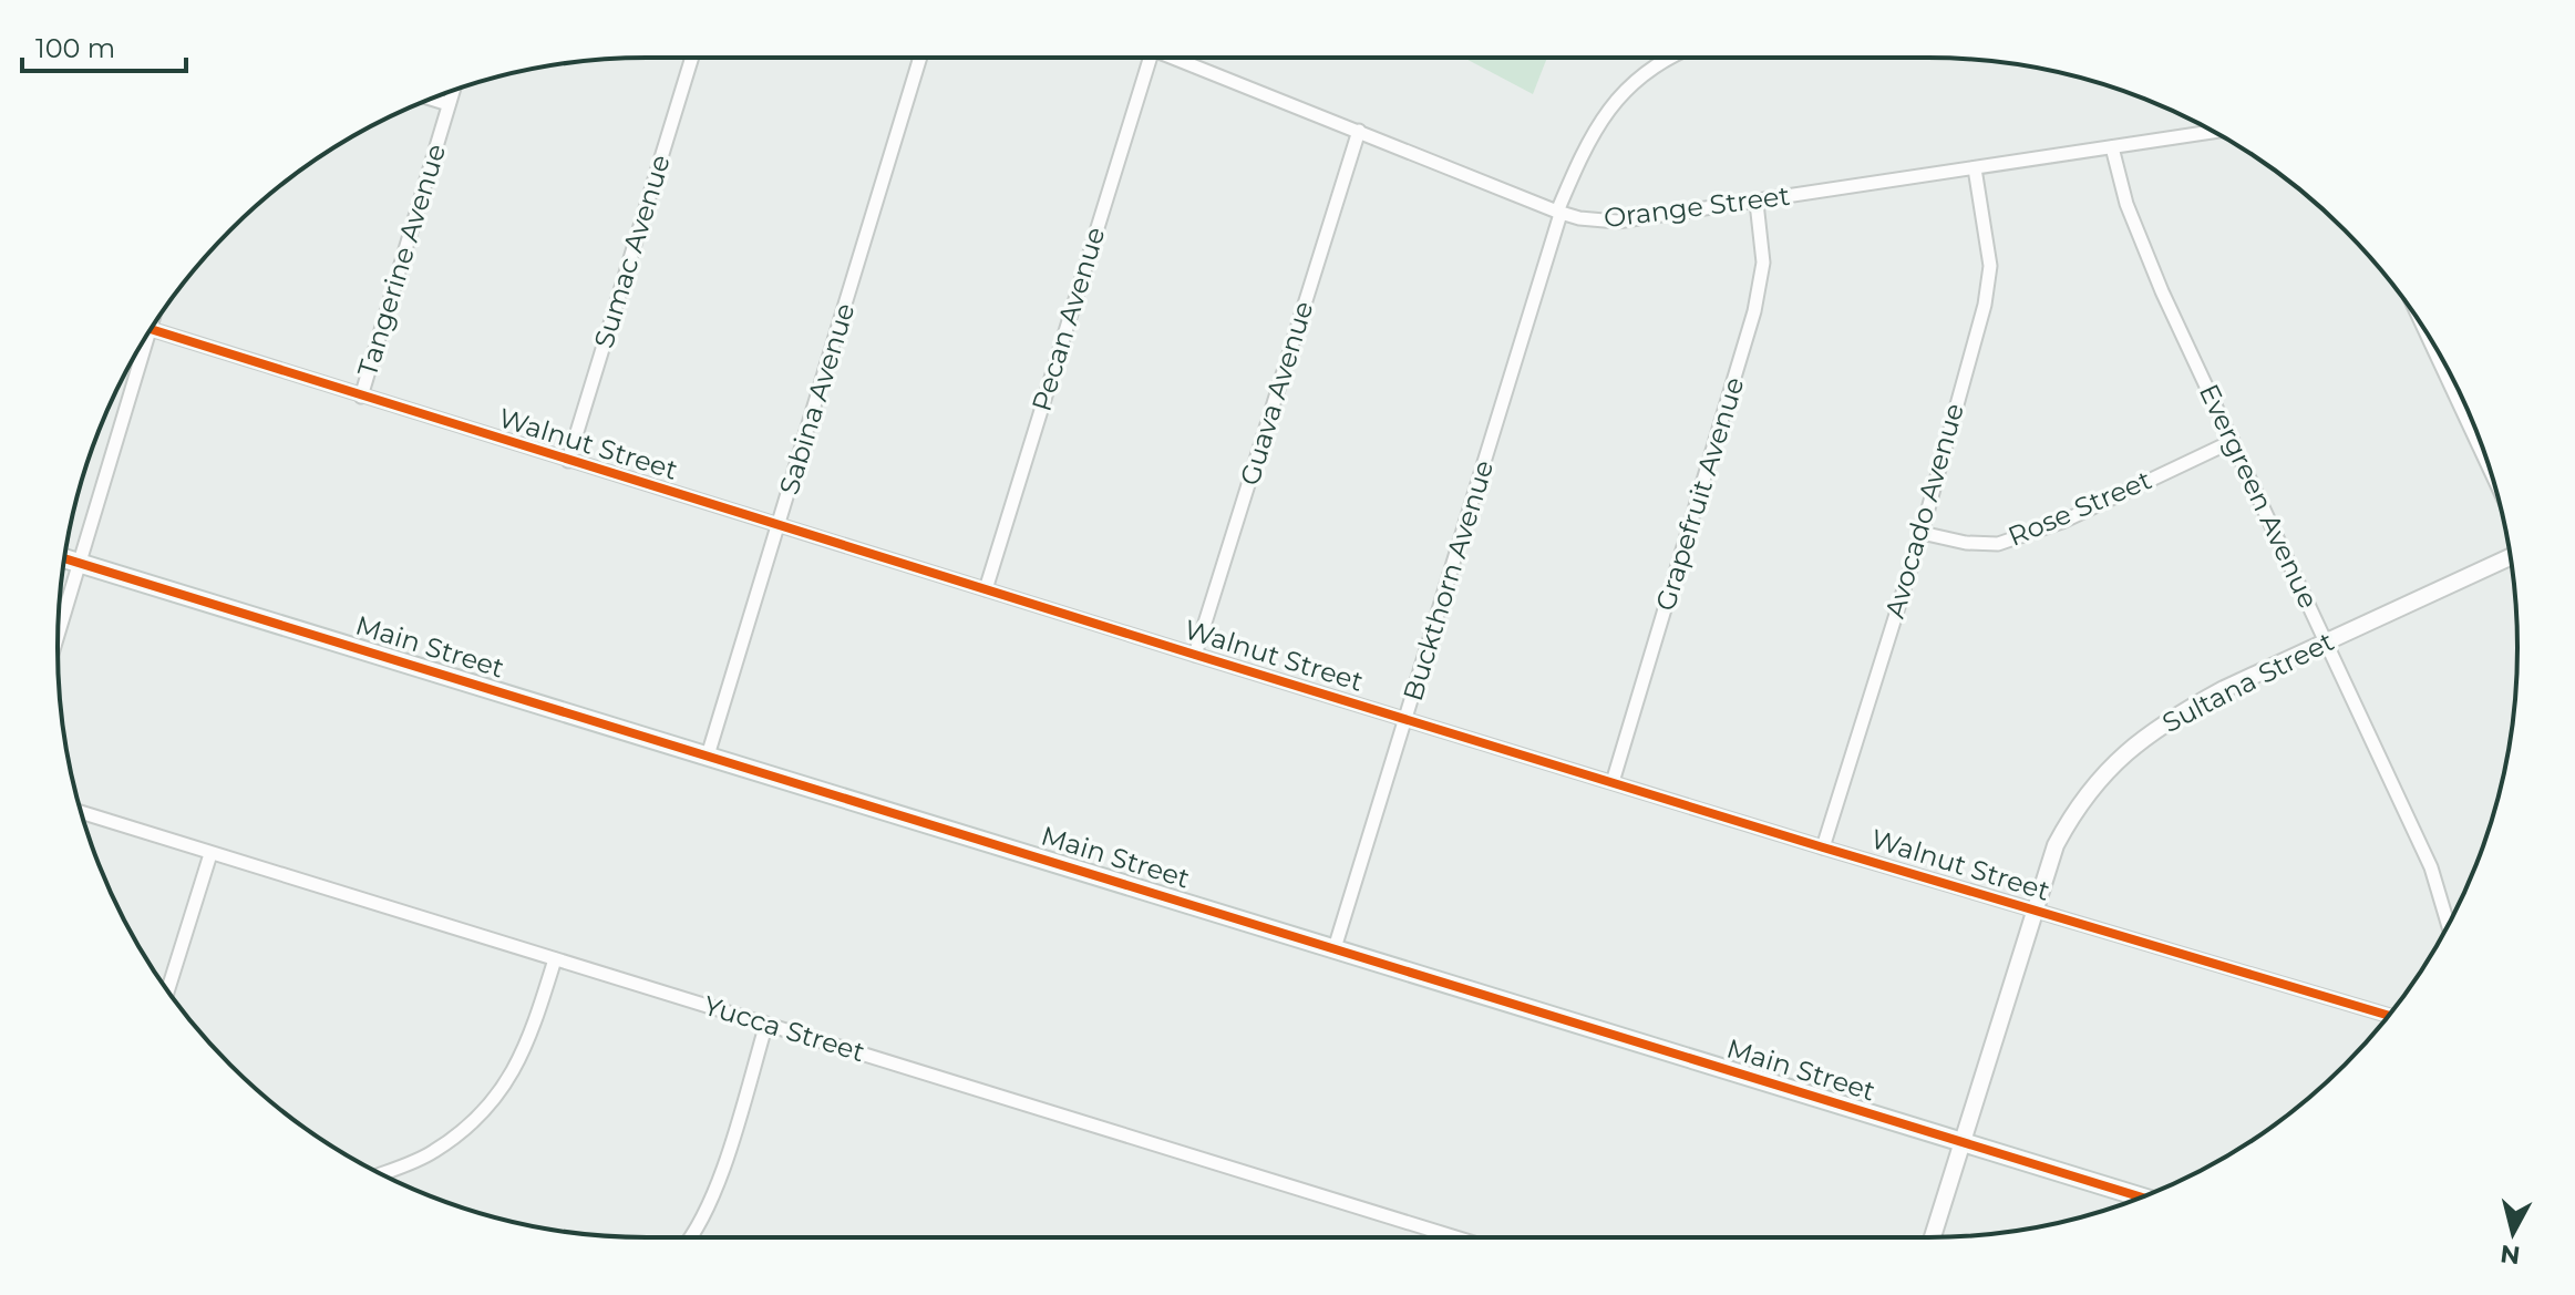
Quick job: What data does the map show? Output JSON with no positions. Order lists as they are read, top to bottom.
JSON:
{
  "streets": {
    "main road": ["Main Street"],
    "street": [
      "Orange Street",
      "Sumac Avenue",
      "Tangerine Avenue",
      "Pecan Avenue",
      "Guava Avenue",
      "Sabina Avenue",
      "Walnut Street",
      "Grapefruit Avenue",
      "Evergreen Avenue",
      "Rose Street",
      "Avocado Avenue",
      "Buckthorn Avenue",
      "Sultana Street",
      "Yucca Street"
    ]
  },
  "crossings": [
    ["Orange Street", "Guava Avenue"],
    ["Orange Street", "Grapefruit Avenue"],
    ["Orange Street", "Evergreen Avenue"],
    ["Orange Street", "Avocado Avenue"],
    ["Orange Street", "Buckthorn Avenue"],
    ["Sumac Avenue", "Walnut Street"],
    ["Tangerine Avenue", "Walnut Street"],
    ["Pecan Avenue", "Walnut Street"],
    ["Guava Avenue", "Walnut Street"],
    ["Sabina Avenue", "Walnut Street"],
    ["Sabina Avenue", "Main Street"],
    ["Walnut Street", "Grapefruit Avenue"],
    ["Walnut Street", "Avocado Avenue"],
    ["Walnut Street", "Buckthorn Avenue"],
    ["Walnut Street", "Sultana Street"],
    ["Evergreen Avenue", "Rose Street"],
    ["Evergreen Avenue", "Sultana Street"],
    ["Rose Street", "Avocado Avenue"],
    ["Buckthorn Avenue", "Main Street"],
    ["Main Street", "Sultana Street"]
  ],
  "scale_bar": "100 m",
  "north": "bottom"
}
